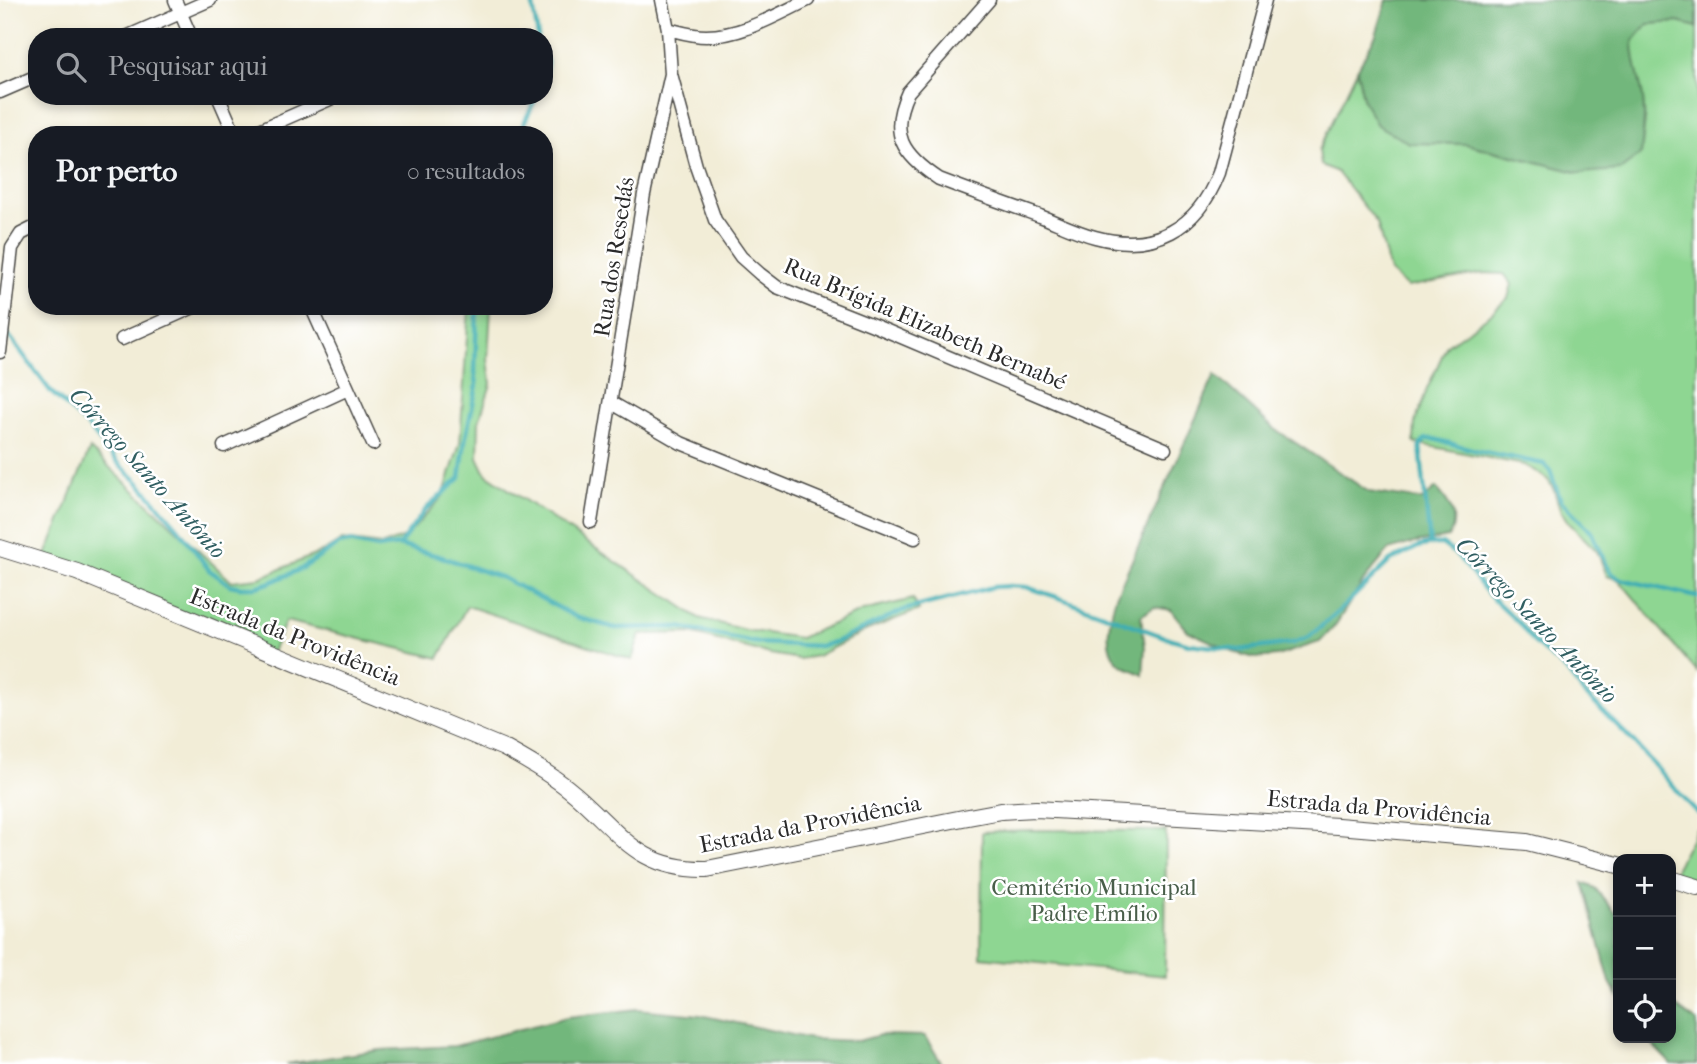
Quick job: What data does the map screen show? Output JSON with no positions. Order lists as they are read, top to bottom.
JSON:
{
  "streets": {
    "street": ["Rua dos Resedás", "Rua Brígida Elizabeth Bernabé", "Estrada da Providência"]
  },
  "crossings": [
    ["Rua dos Resedás", "Rua Brígida Elizabeth Bernabé"]
  ],
  "water": ["Córrego Santo Antônio"],
  "parks": ["Cemitério Municipal Padre Emílio"],
  "page": {
    "search": "Pesquisar aqui",
    "heading": ["Por perto", "0 resultados"],
    "map_buttons": ["+", "−"]
  }
}
